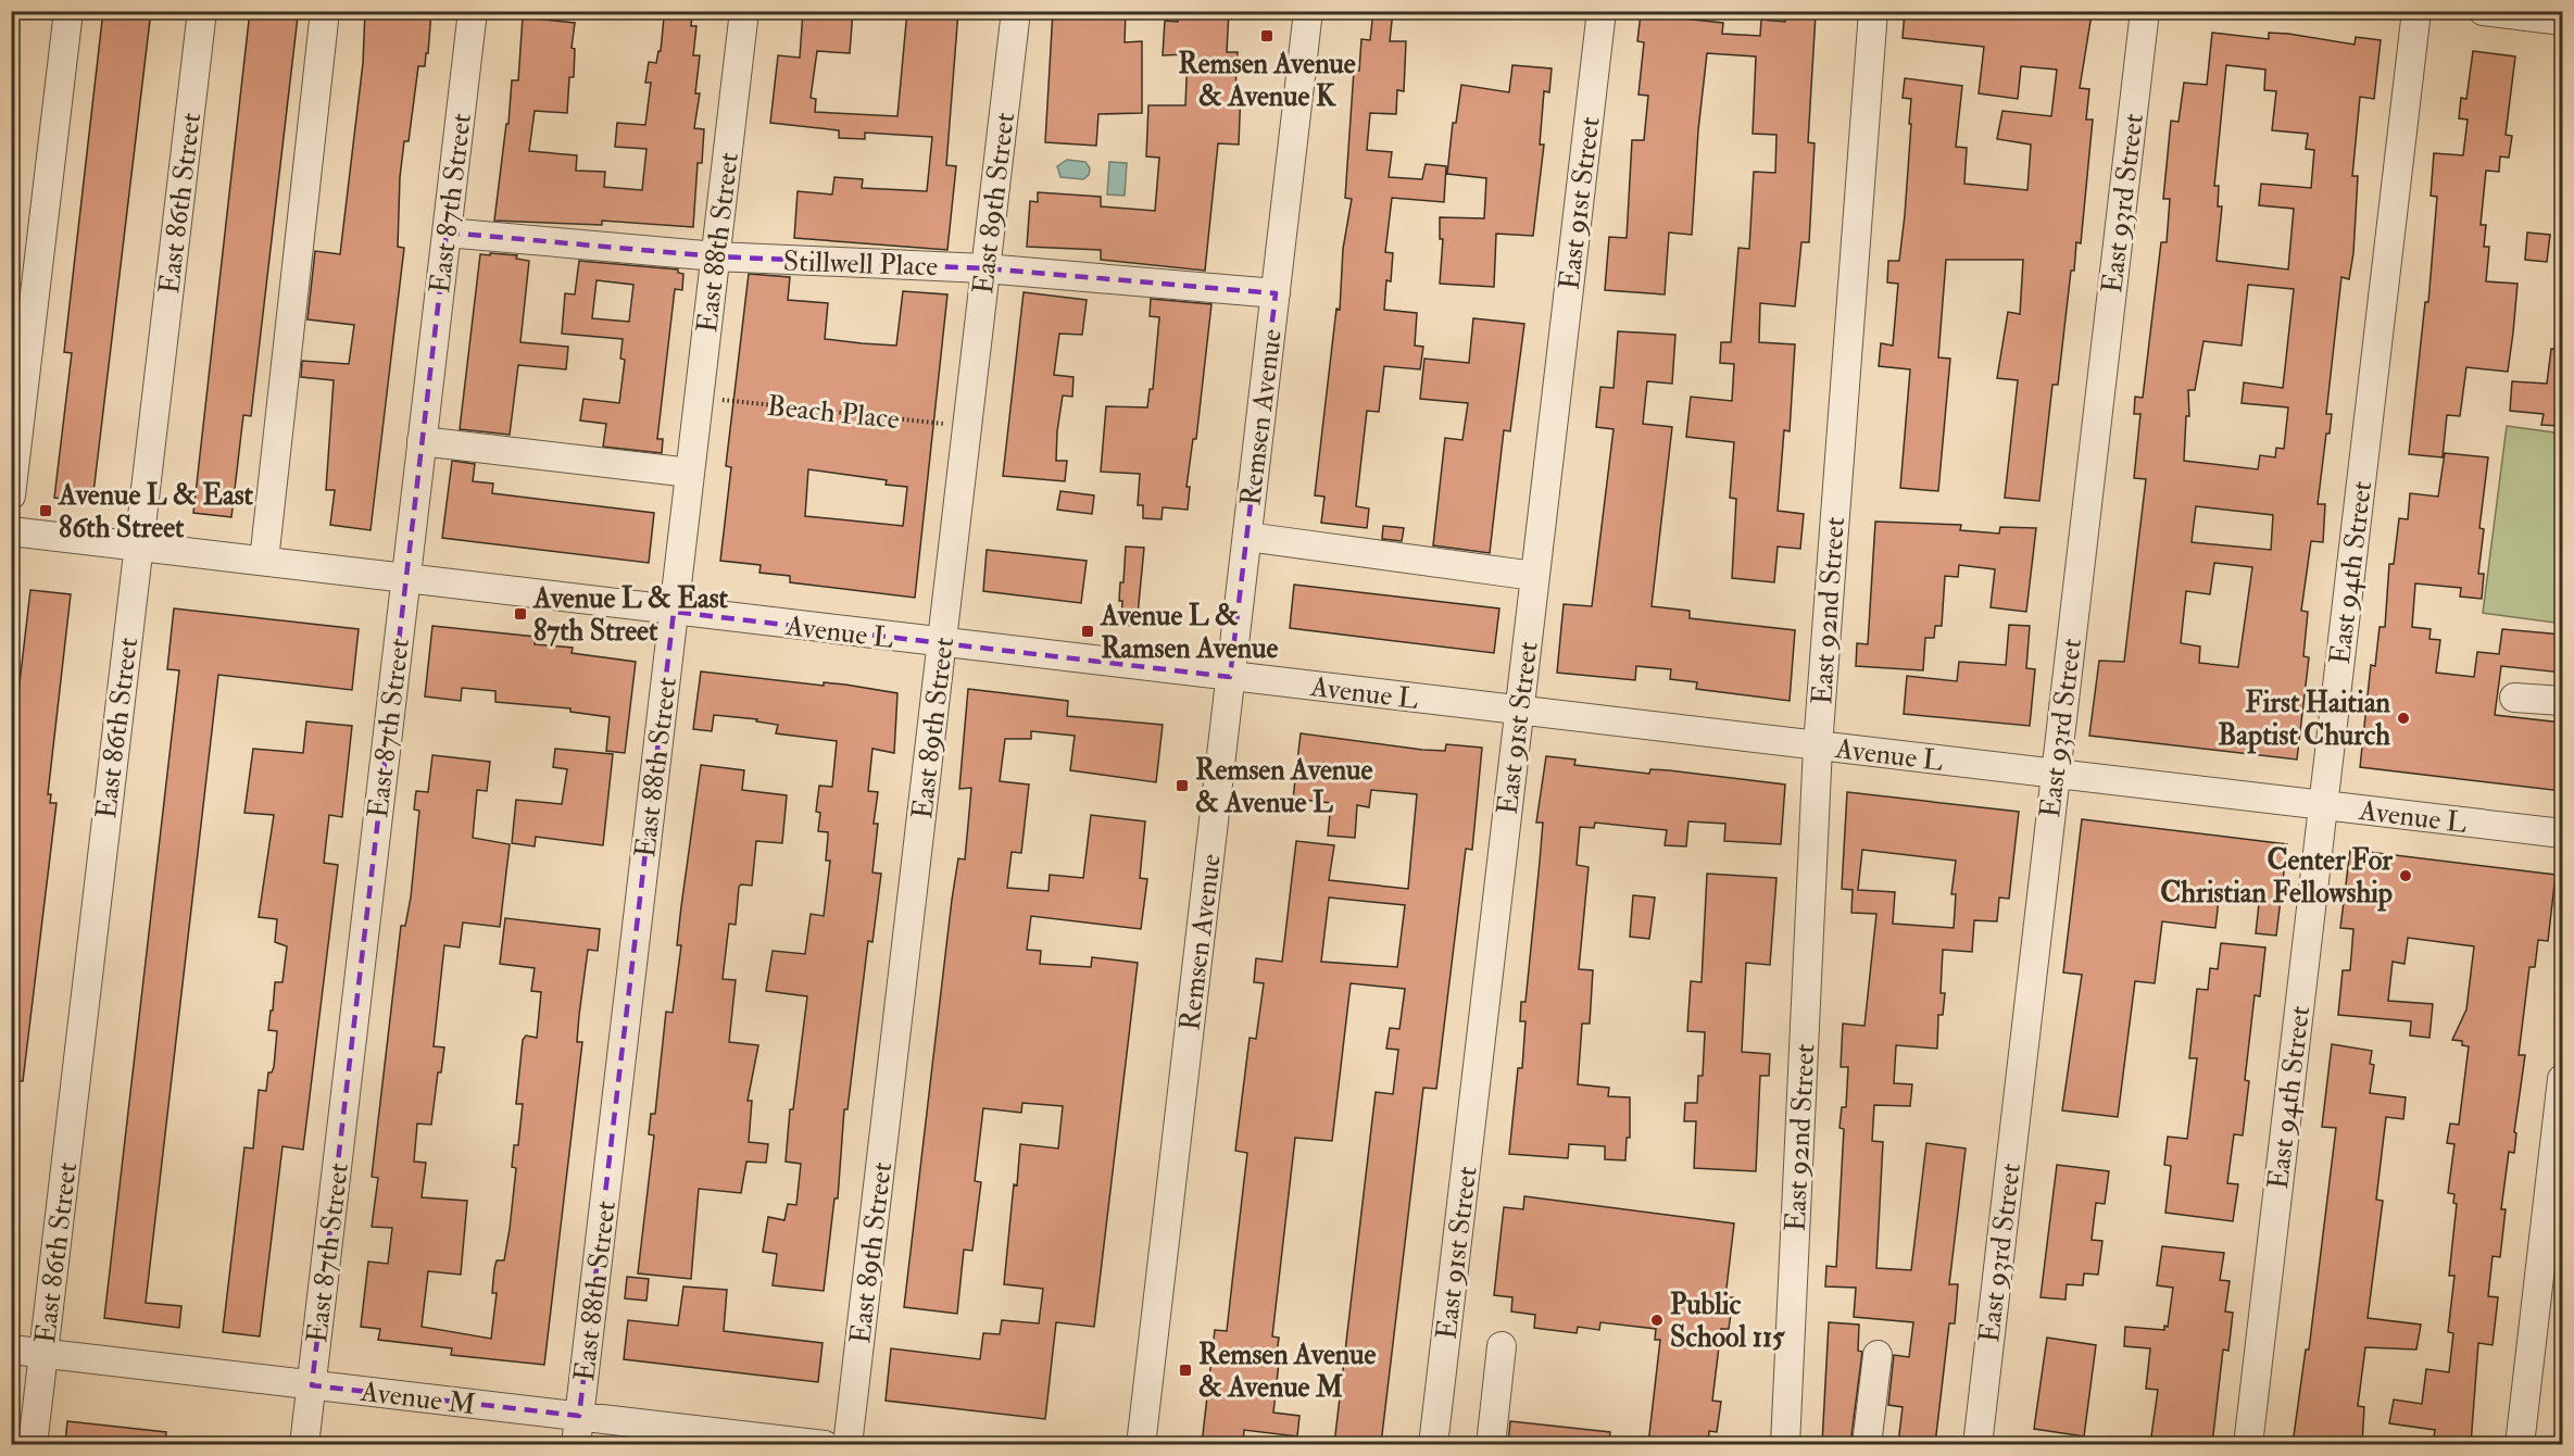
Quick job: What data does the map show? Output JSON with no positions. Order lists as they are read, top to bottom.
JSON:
{
  "streets": {
    "street": [
      "East 86th Street",
      "East 87th Street",
      "East 89th Street",
      "East 91st Street",
      "East 93rd Street",
      "East 88th Street",
      "Stillwell Place",
      "Remsen Avenue",
      "East 94th Street",
      "East 92nd Street",
      "Avenue L",
      "Avenue M"
    ],
    "path": ["Beach Place"]
  },
  "crossings": [
    ["East 86th Street", "Avenue L"],
    ["East 86th Street", "Avenue M"],
    ["East 87th Street", "Stillwell Place"],
    ["East 87th Street", "Avenue L"],
    ["East 87th Street", "Avenue M"],
    ["East 89th Street", "Stillwell Place"],
    ["East 89th Street", "Beach Place"],
    ["East 89th Street", "Avenue L"],
    ["East 91st Street", "Avenue L"],
    ["East 93rd Street", "Avenue L"],
    ["East 88th Street", "Stillwell Place"],
    ["East 88th Street", "Beach Place"],
    ["East 88th Street", "Avenue L"],
    ["East 88th Street", "Avenue M"],
    ["Stillwell Place", "Remsen Avenue"],
    ["Remsen Avenue", "Avenue L"],
    ["East 94th Street", "Avenue L"],
    ["East 92nd Street", "Avenue L"]
  ],
  "places": {
    "transit": [
      "Remsen Avenue & Avenue K",
      "Avenue L & East 86th Street",
      "Avenue L & East 87th Street",
      "Avenue L & Ramsen Avenue",
      "Remsen Avenue & Avenue L",
      "Remsen Avenue & Avenue M"
    ],
    "other": ["First Haitian Baptist Church", "Center For Christian Fellowship", "Public School 115"]
  }
}
